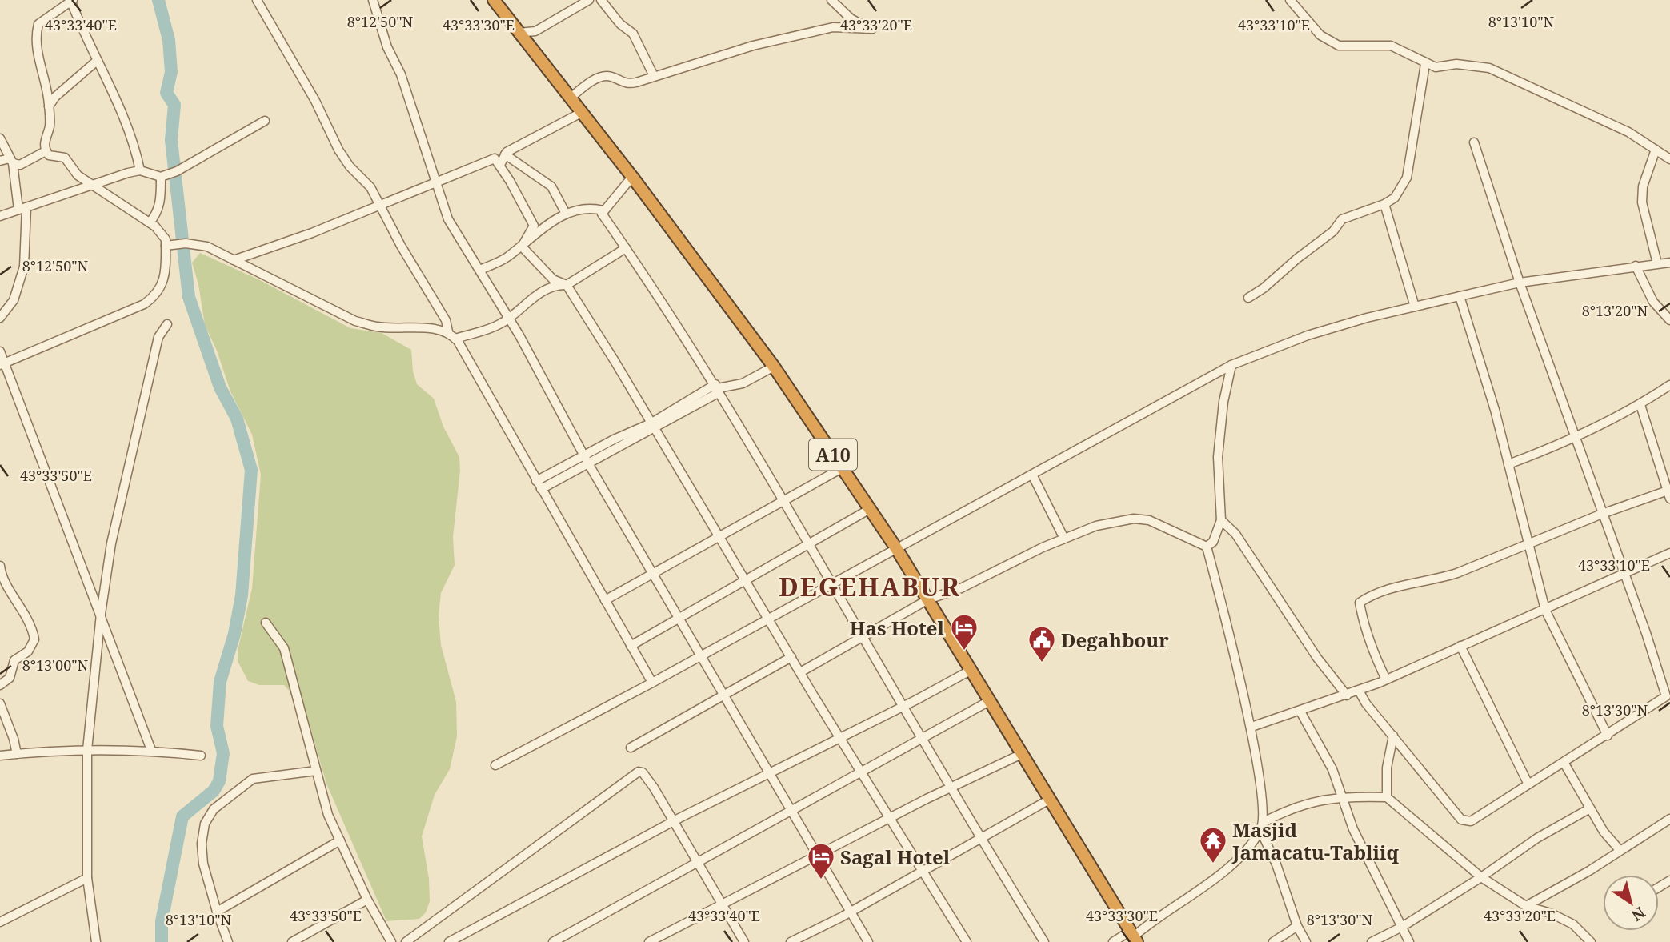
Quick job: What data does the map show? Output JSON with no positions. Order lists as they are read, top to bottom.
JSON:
{
  "streets": {
    "highway": ["A10"]
  },
  "districts": ["DEGEHABUR"],
  "places": {
    "hotel": ["Has Hotel", "Sagal Hotel"],
    "public building": ["Degahbour"],
    "temple": ["Masjid Jamacatu-Tabliiq"]
  },
  "north": "bottom right",
  "coordinates": [
    "8°12'50\"N",
    "8°13'10\"N",
    "43°33'40\"E",
    "43°33'30\"E",
    "43°33'20\"E",
    "43°33'10\"E",
    "8°13'20\"N",
    "43°33'50\"E",
    "8°13'00\"N",
    "8°13'30\"N"
  ]
}
